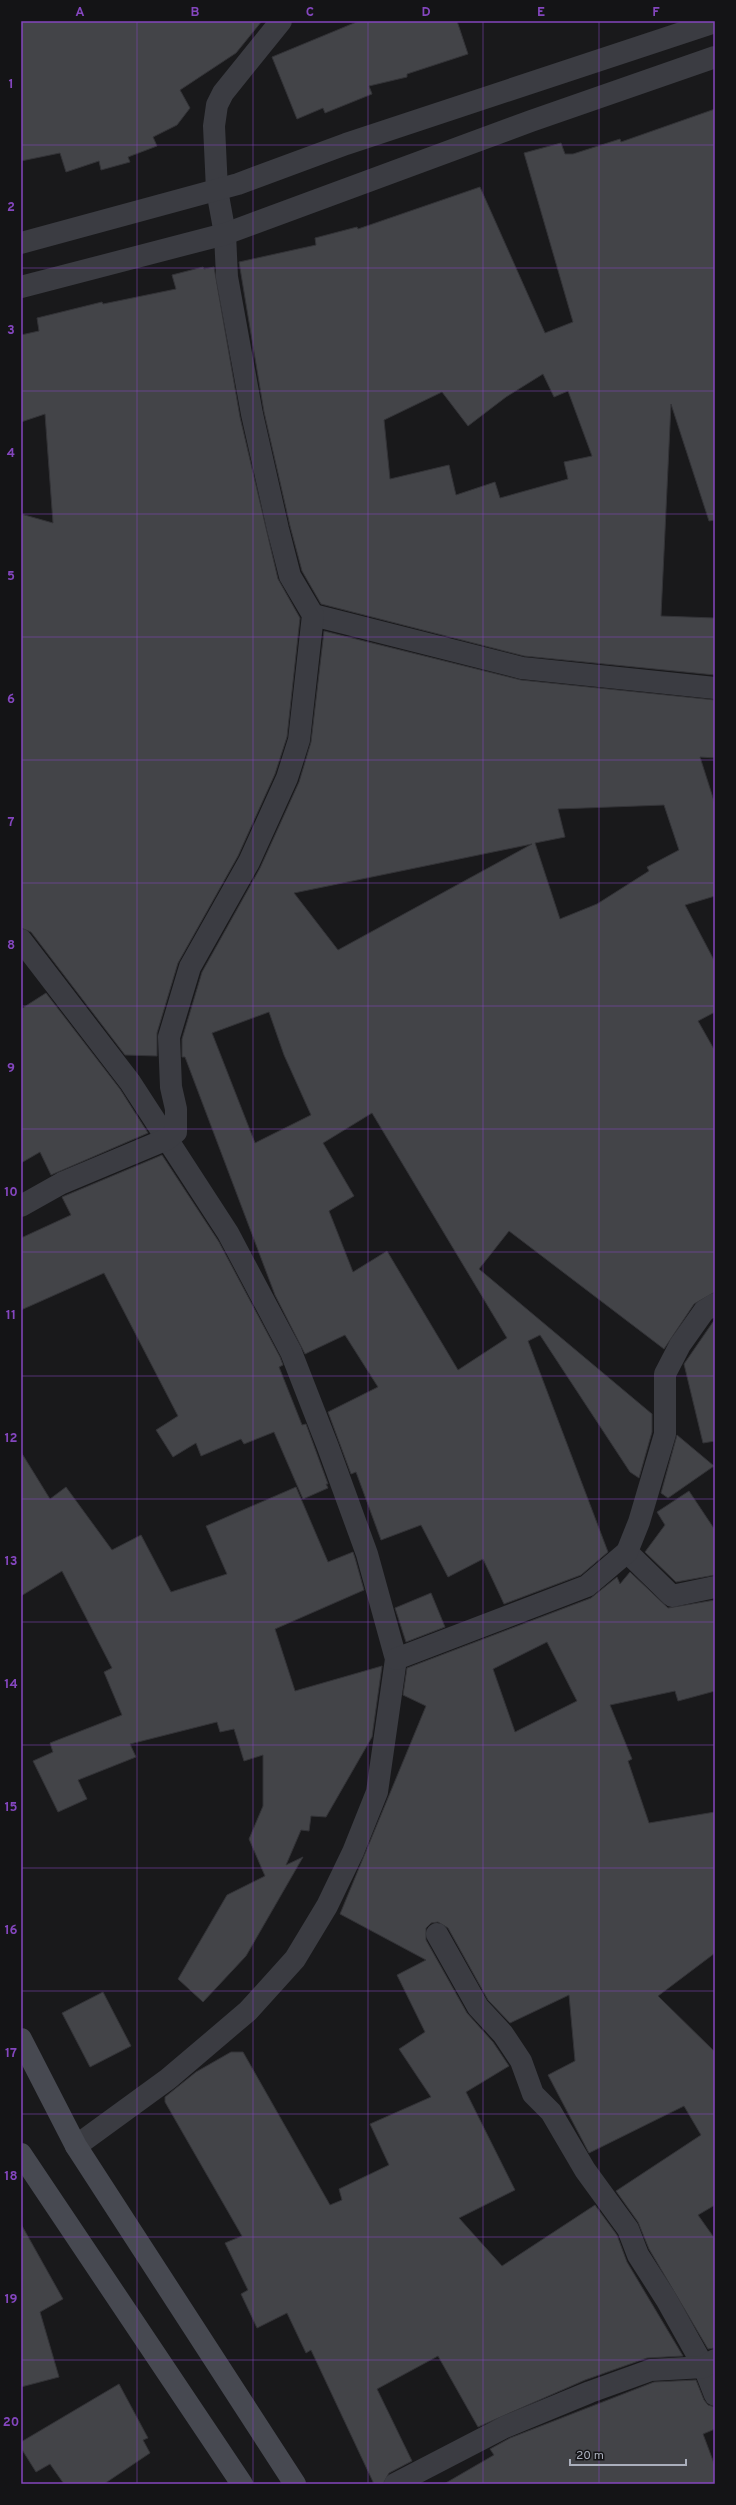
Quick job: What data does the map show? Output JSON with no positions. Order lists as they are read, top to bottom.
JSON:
{
  "scale_bar": "20 m",
  "grid": {
    "columns": [
      "A",
      "B",
      "C",
      "D",
      "E",
      "F"
    ],
    "rows": [
      "1",
      "2",
      "3",
      "4",
      "5",
      "6",
      "7",
      "8",
      "9",
      "10",
      "11",
      "12",
      "13",
      "14",
      "15",
      "16",
      "17",
      "18",
      "19",
      "20"
    ]
  }
}
